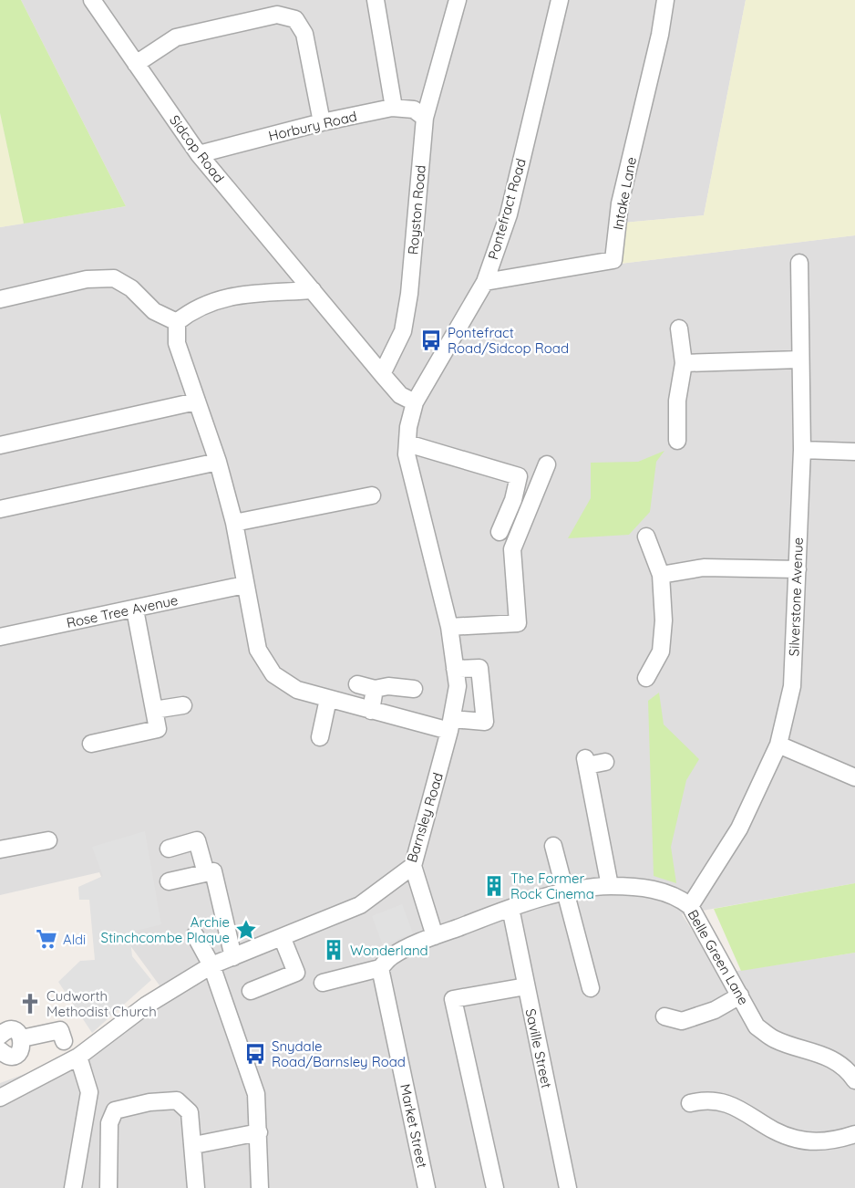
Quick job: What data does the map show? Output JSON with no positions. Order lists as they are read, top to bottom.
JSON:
{
  "streets": {
    "street": [
      "Horbury Road",
      "Sidcop Road",
      "Intake Lane",
      "Pontefract Road",
      "Royston Road",
      "Silverstone Avenue",
      "Rose Tree Avenue",
      "Barnsley Road",
      "Belle Green Lane",
      "Saville Street",
      "Market Street"
    ]
  },
  "crossings": [
    ["Horbury Road", "Sidcop Road"],
    ["Horbury Road", "Royston Road"],
    ["Sidcop Road", "Royston Road"],
    ["Intake Lane", "Pontefract Road"],
    ["Pontefract Road", "Barnsley Road"],
    ["Silverstone Avenue", "Belle Green Lane"],
    ["Belle Green Lane", "Saville Street"],
    ["Belle Green Lane", "Market Street"]
  ],
  "places": {
    "bus stop": ["Pontefract Road/Sidcop Road", "Snydale Road/Barnsley Road"],
    "building": ["The Former Rock Cinema", "Wonderland"],
    "place": ["Archie Stinchcombe Plaque"],
    "supermarket": ["Aldi"],
    "church": ["Cudworth Methodist Church"]
  }
}
